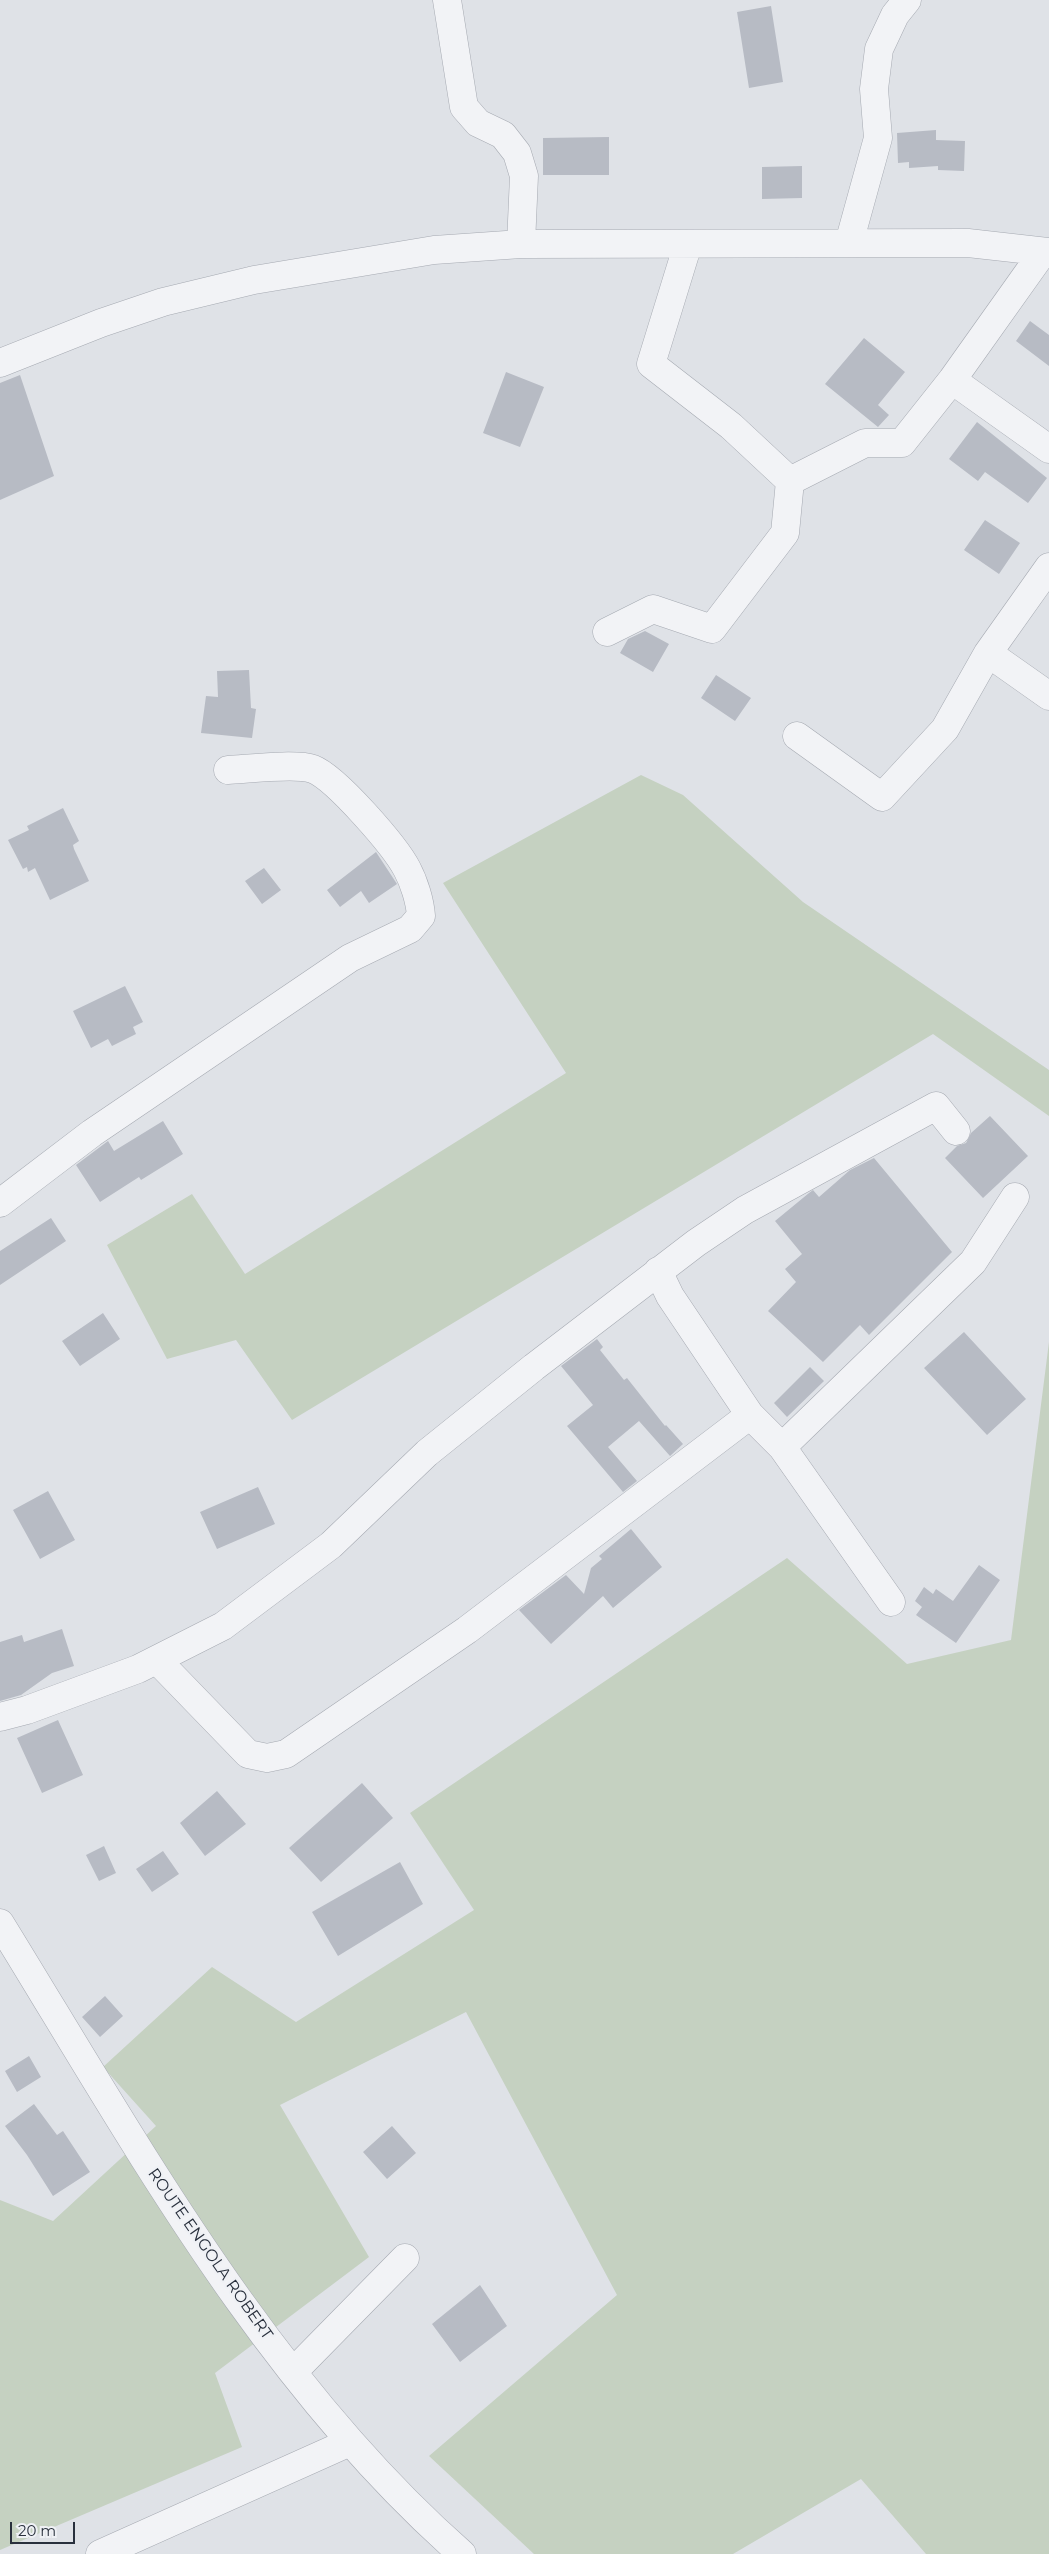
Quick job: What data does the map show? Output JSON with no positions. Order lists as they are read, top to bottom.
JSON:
{
  "streets": {
    "street": ["ROUTE ENGOLA ROBERT"]
  },
  "scale_bar": "20 m"
}
